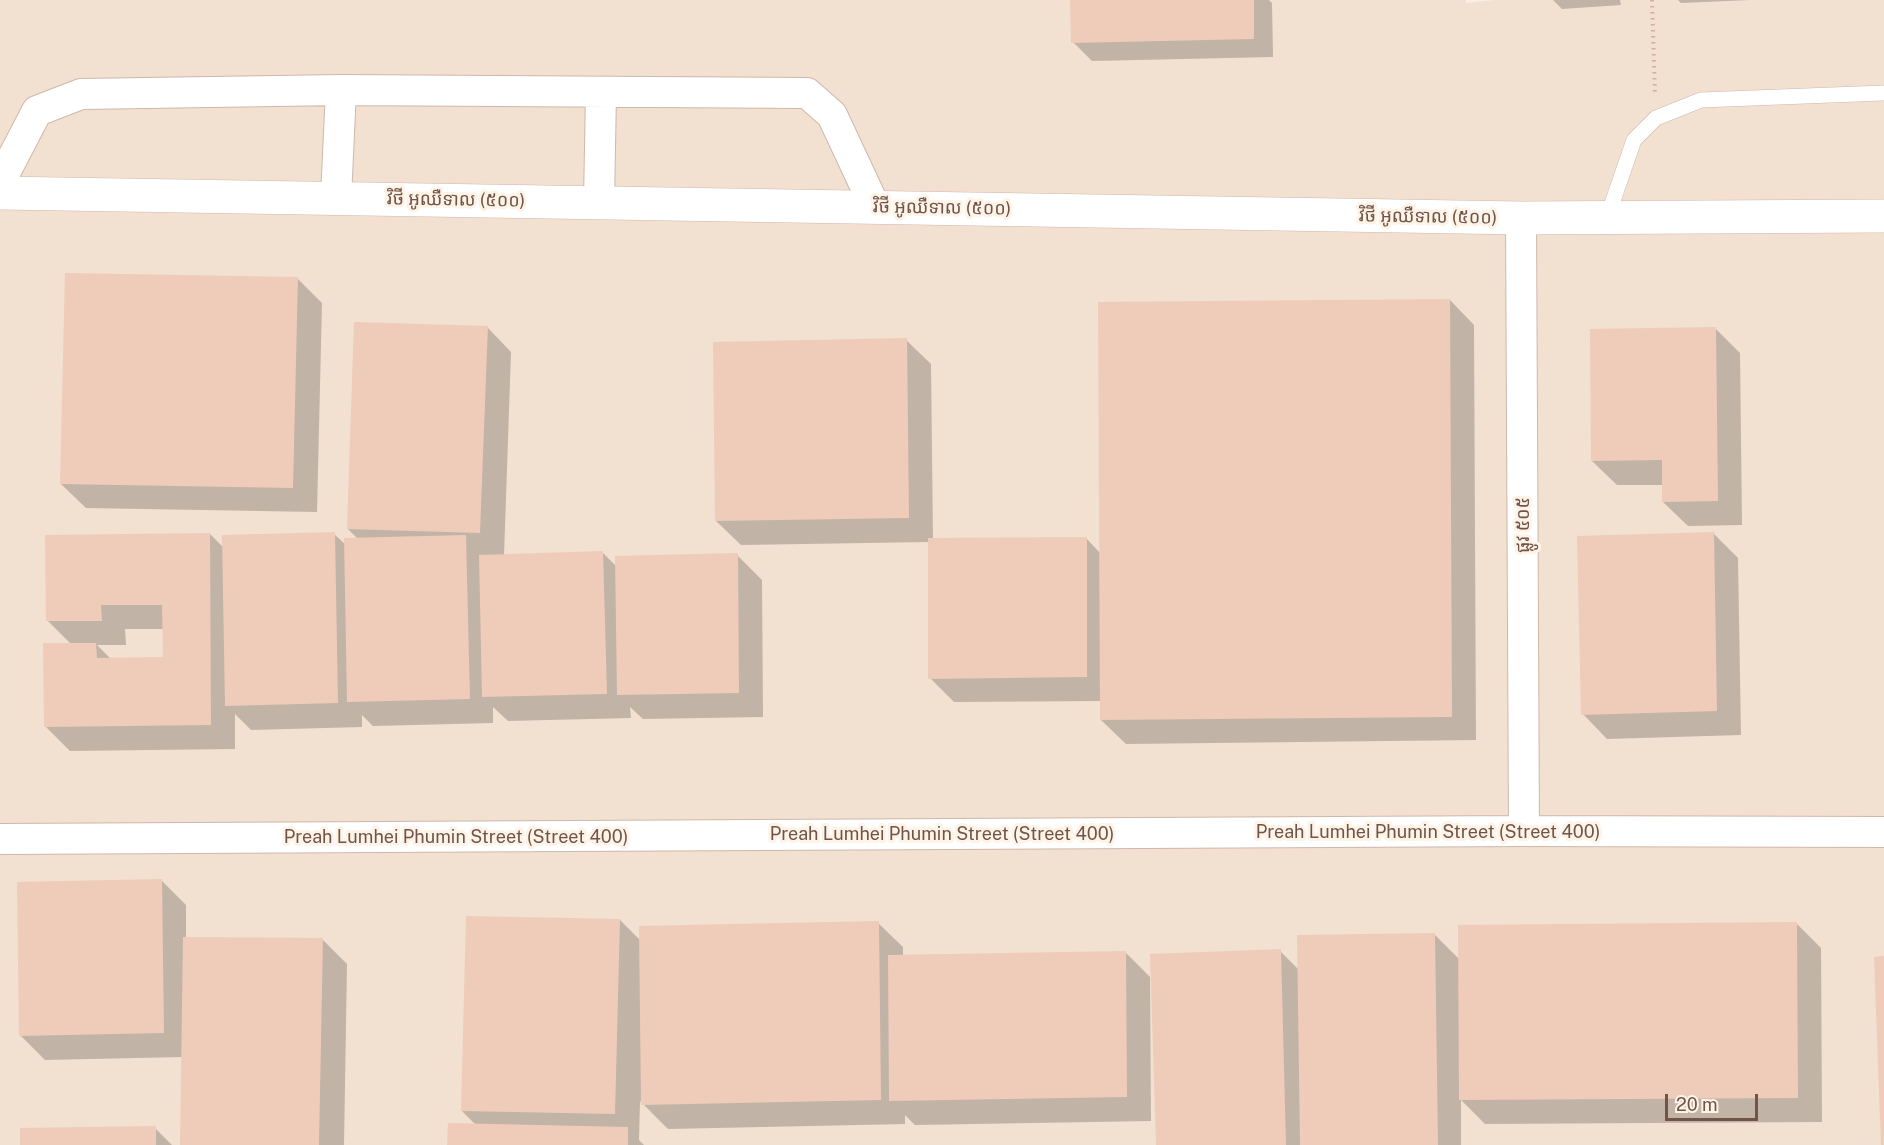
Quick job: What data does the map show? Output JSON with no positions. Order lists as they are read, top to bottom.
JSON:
{
  "streets": {
    "street": ["វិថី អូឈឺទាល (៥០០)", "ផ្លូវ ៥០៥", "Preah Lumhei Phumin Street (Street 400)"]
  },
  "crossings": [
    ["វិថី អូឈឺទាល (៥០០)", "ផ្លូវ ៥០៥"],
    ["ផ្លូវ ៥០៥", "Preah Lumhei Phumin Street (Street 400)"]
  ],
  "scale_bar": "20 m"
}
